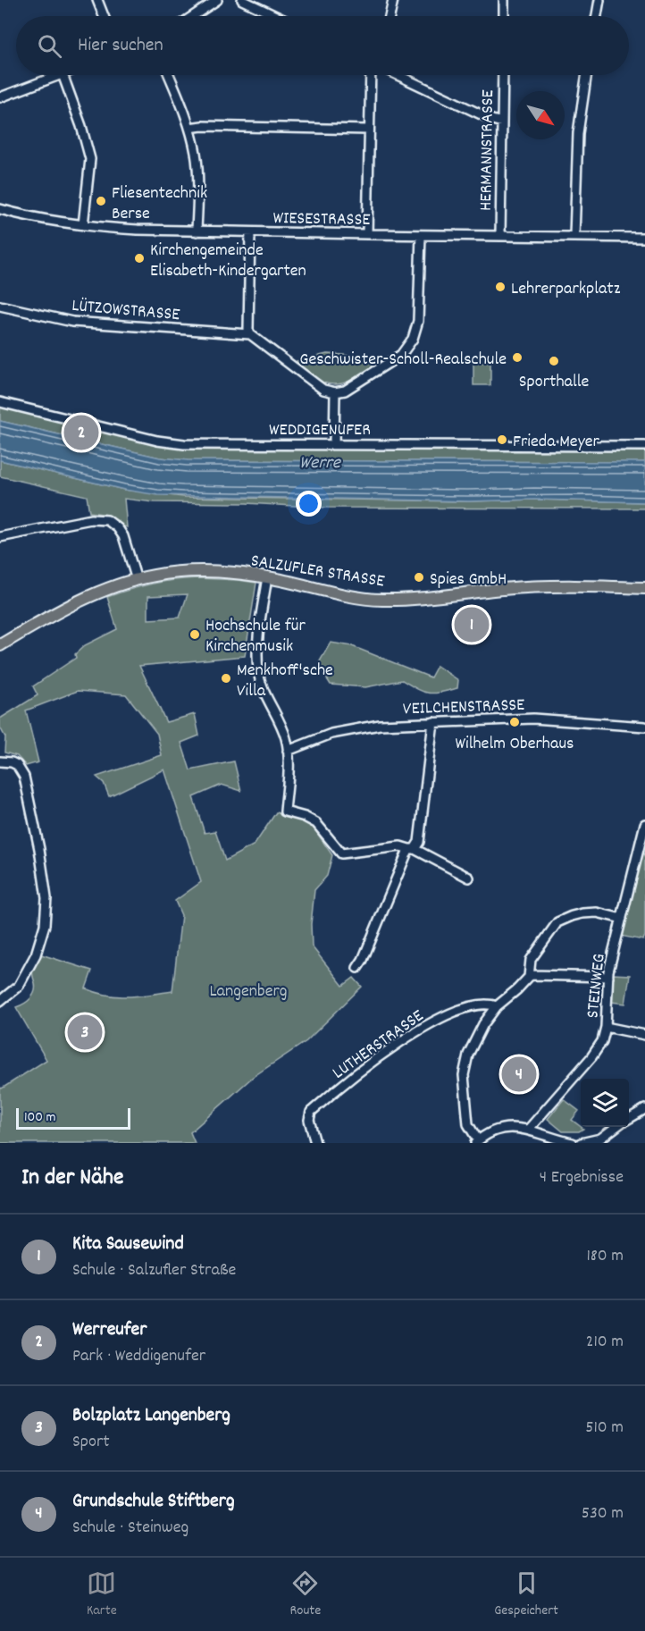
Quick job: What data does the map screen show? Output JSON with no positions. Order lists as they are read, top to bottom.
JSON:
{
  "streets": {
    "main road": ["SALZUFLER STRASSE"],
    "street": [
      "HERMANNSTRASSE",
      "WIESESTRASSE",
      "LÜTZOWSTRASSE",
      "WEDDIGENUFER",
      "VEILCHENSTRASSE",
      "STEINWEG",
      "LUTHERSTRASSE"
    ]
  },
  "crossings": [
    ["HERMANNSTRASSE", "WIESESTRASSE"]
  ],
  "water": ["Werre"],
  "parks": ["Langenberg"],
  "places": [
    "Fliesentechnik Berse",
    "Kirchengemeinde Elisabeth-Kindergarten",
    "Lehrerparkplatz",
    "Geschwister-Scholl-Realschule",
    "Sporthalle",
    "Frieda Meyer",
    "Spies GmbH",
    "Hochschule für Kirchenmusik",
    "Menkhoff'sche Villa",
    "Wilhelm Oberhaus"
  ],
  "scale_bar": "100 m",
  "north": "bottom right",
  "page": {
    "search": "Hier suchen",
    "pins": [
      "2",
      "1",
      "3",
      "4"
    ],
    "scale": "100 m",
    "heading": ["In der Nähe", "4 Ergebnisse"],
    "list": [
      {
        "mark": "1",
        "name": "Kita Sausewind",
        "note": "Schule · Salzufler Straße",
        "value": "180 m"
      },
      {
        "mark": "2",
        "name": "Werreufer",
        "note": "Park · Weddigenufer",
        "value": "210 m"
      },
      {
        "mark": "3",
        "name": "Bolzplatz Langenberg",
        "note": "Sport",
        "value": "510 m"
      },
      {
        "mark": "4",
        "name": "Grundschule Stiftberg",
        "note": "Schule · Steinweg",
        "value": "530 m"
      }
    ],
    "nav": ["Karte", "Route", "Gespeichert"]
  }
}
